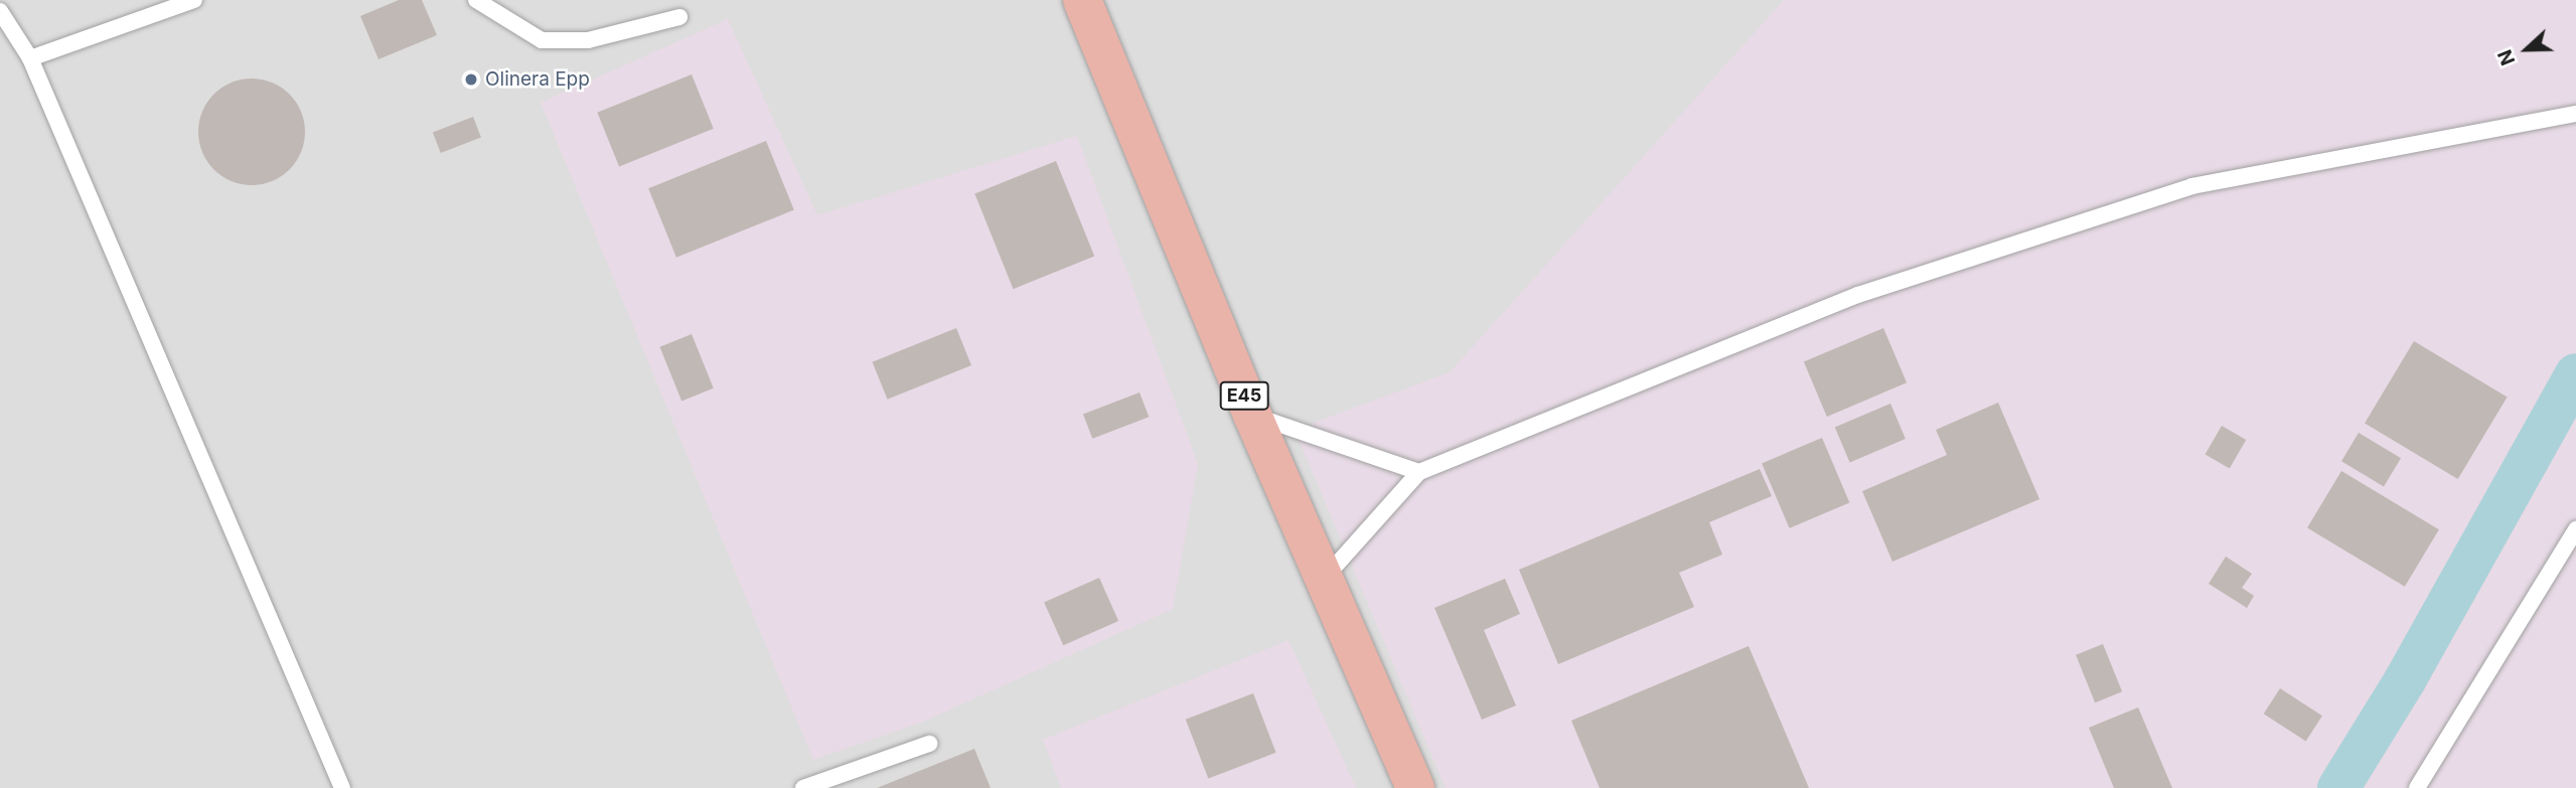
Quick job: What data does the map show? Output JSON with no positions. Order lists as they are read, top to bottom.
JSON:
{
  "streets": {
    "highway": ["E45"]
  },
  "places": ["Olinera Epp"],
  "north": "left"
}
